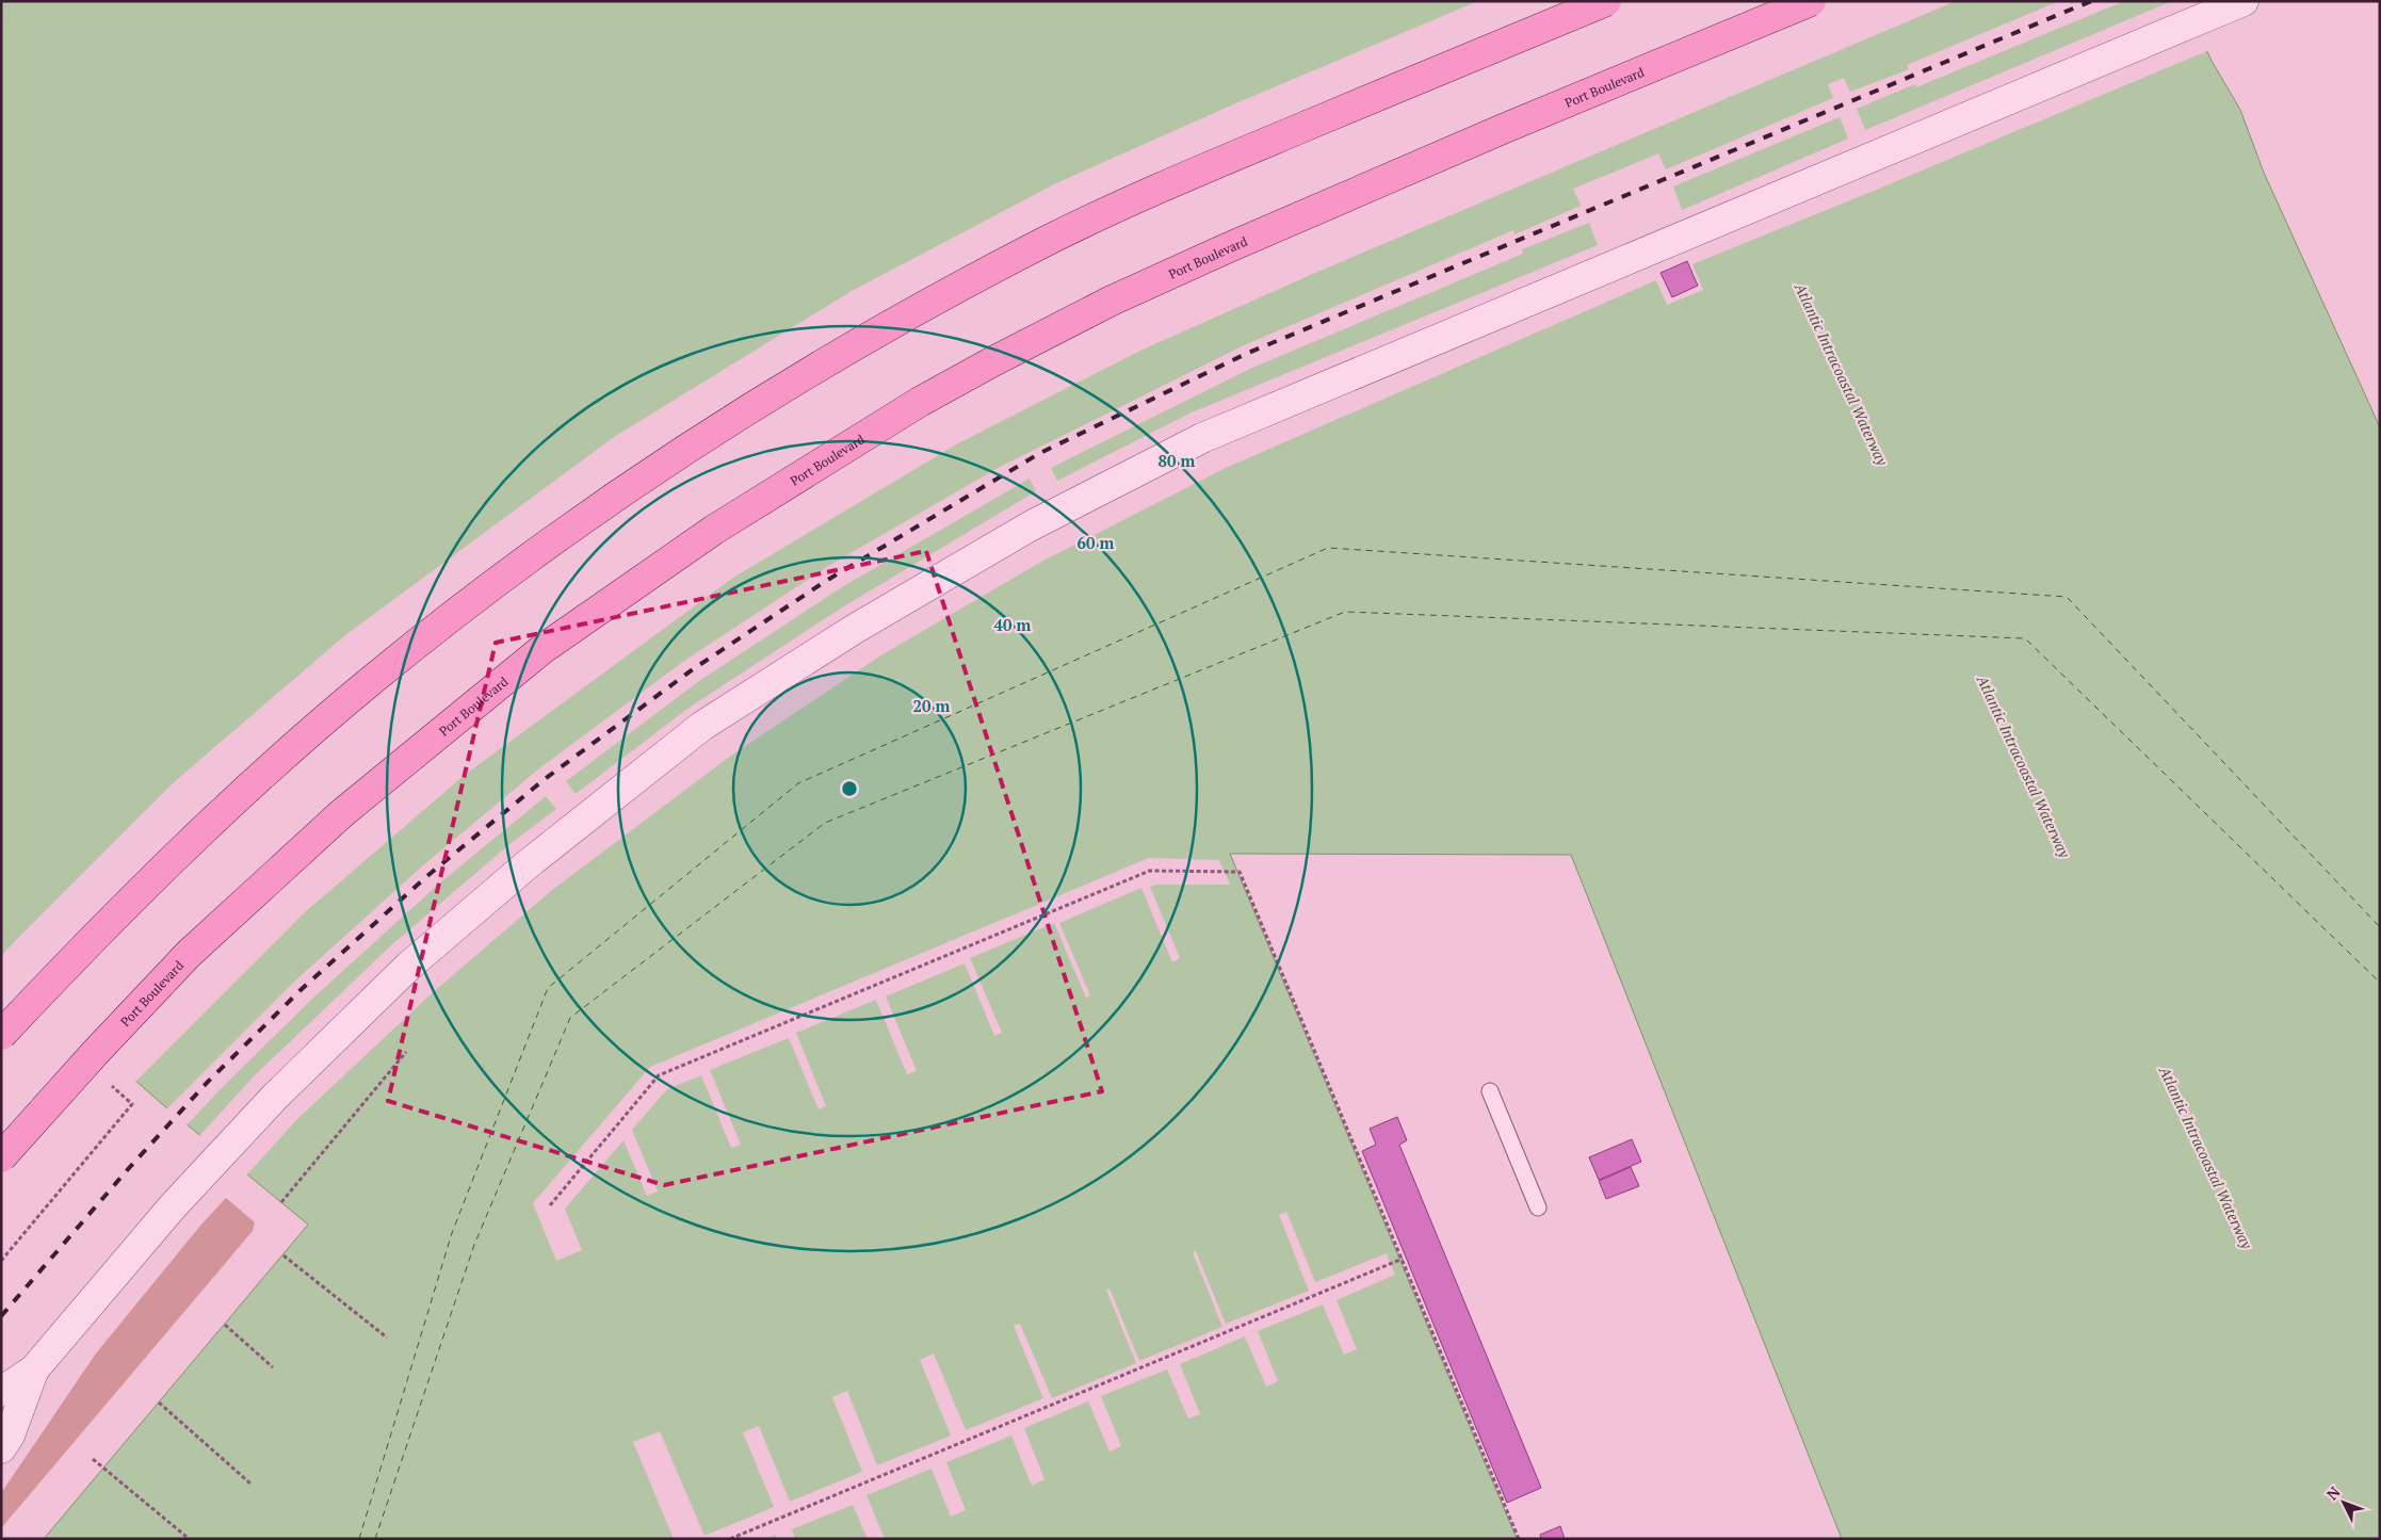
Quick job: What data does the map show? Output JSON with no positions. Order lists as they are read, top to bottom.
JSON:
{
  "streets": {
    "main road": ["Port Boulevard"]
  },
  "water": ["Atlantic Intracoastal Waterway"],
  "north": "top left",
  "rings": [
    "80 m",
    "60 m",
    "40 m",
    "20 m"
  ]
}
